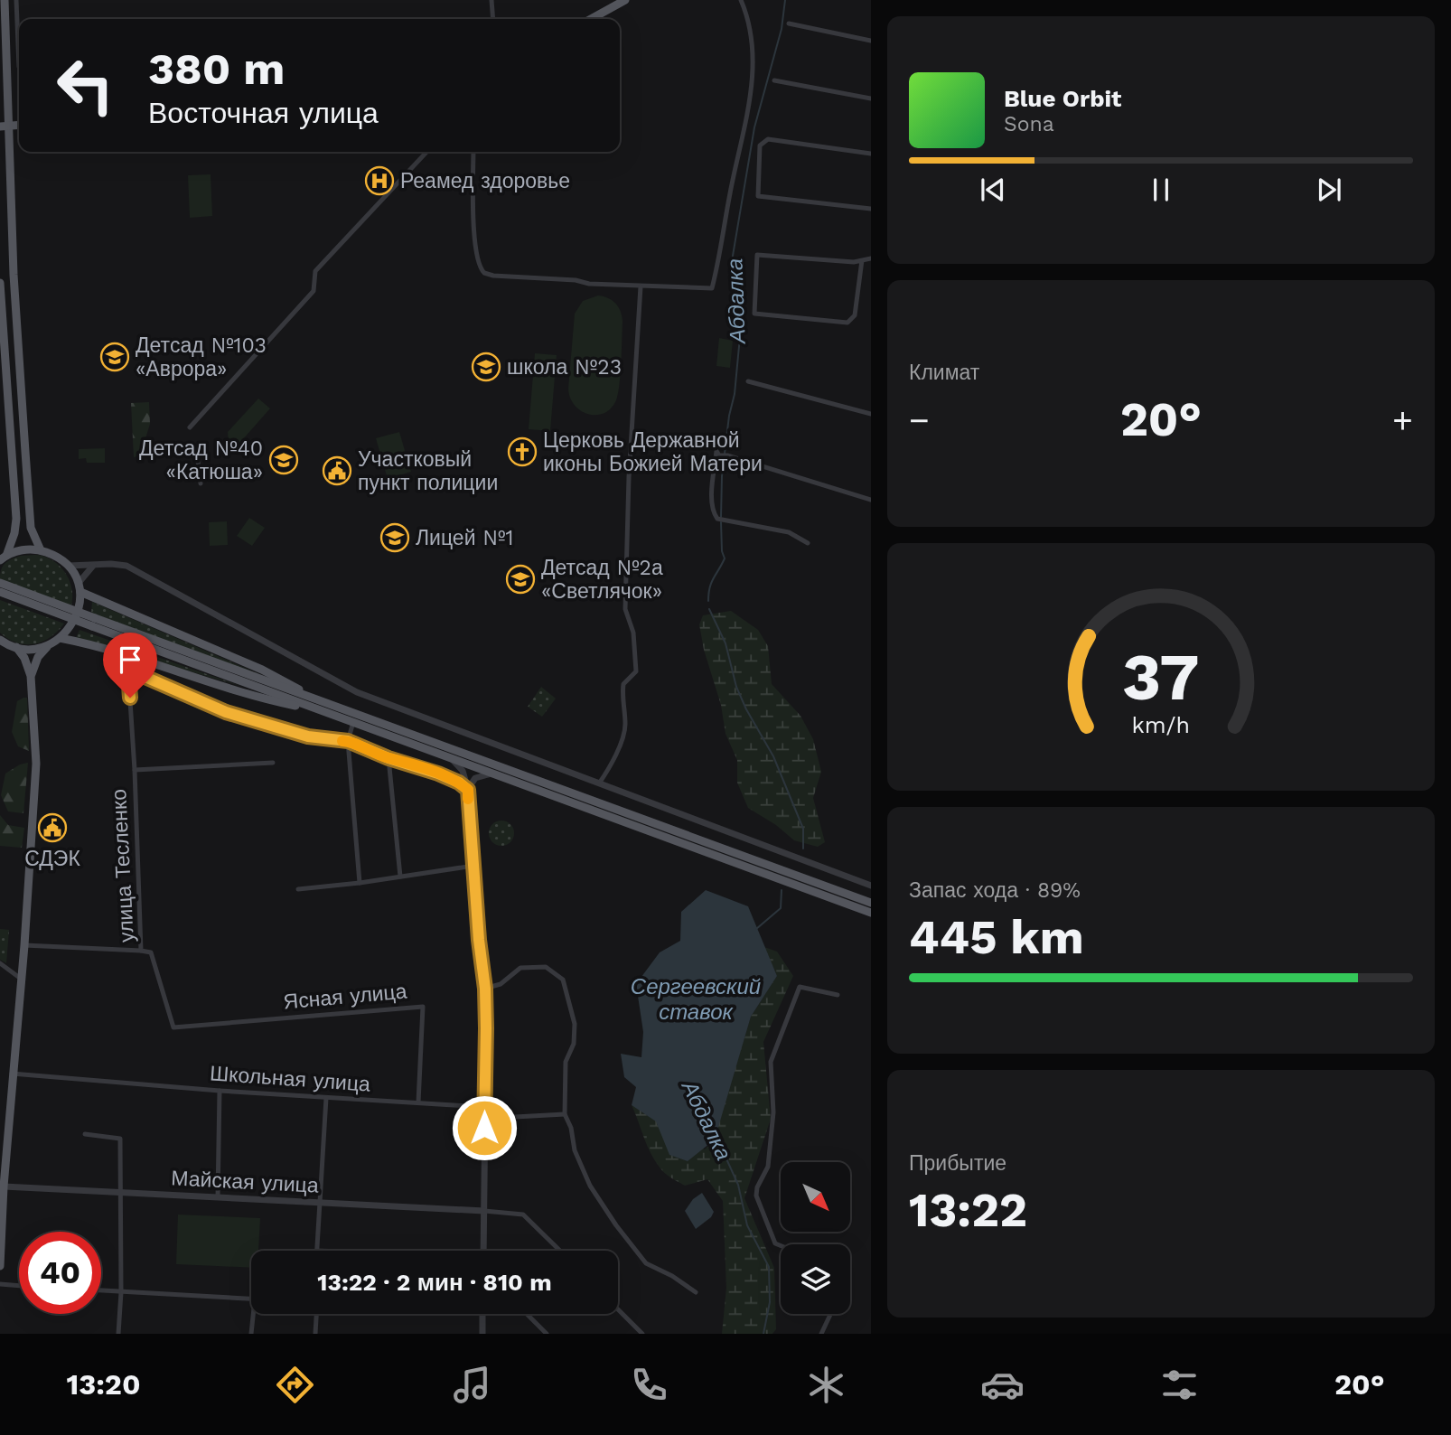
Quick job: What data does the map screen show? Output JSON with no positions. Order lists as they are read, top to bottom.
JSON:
{
  "streets": {
    "street": [
      "улица Тесленко",
      "Ясная улица",
      "Школьная улица",
      "Майская улица"
    ]
  },
  "crossings": [
    ["улица Тесленко", "Ясная улица"],
    ["Ясная улица", "Школьная улица"]
  ],
  "water": ["Абдалка", "Сергеевский ставок"],
  "places": {
    "hospital": ["Реамед здоровье"],
    "school or university": [
      "Детсад №103 «Аврора»",
      "школа №23",
      "Детсад №40 «Катюша»",
      "Лицей №1",
      "Детсад №2а «Светлячок»"
    ],
    "church": ["Церковь Державной иконы Божией Матери"],
    "public building": ["Участковый пункт полиции", "СДЭК"]
  },
  "north": "bottom right",
  "page": {
    "turn": ["380 m", "Восточная улица"],
    "song": ["Blue Orbit", "Sona"],
    "tile": [
      "Климат",
      ["Запас хода · 89%", "445 km"],
      ["Прибытие", "13:22"]
    ],
    "heat": ["−", "20°", "+"],
    "limit": "40",
    "trip": "13:22 · 2 мин · 810 m",
    "tabs": ["13:20", "20°"],
    "gauge": ["37", "km/h"]
  }
}
